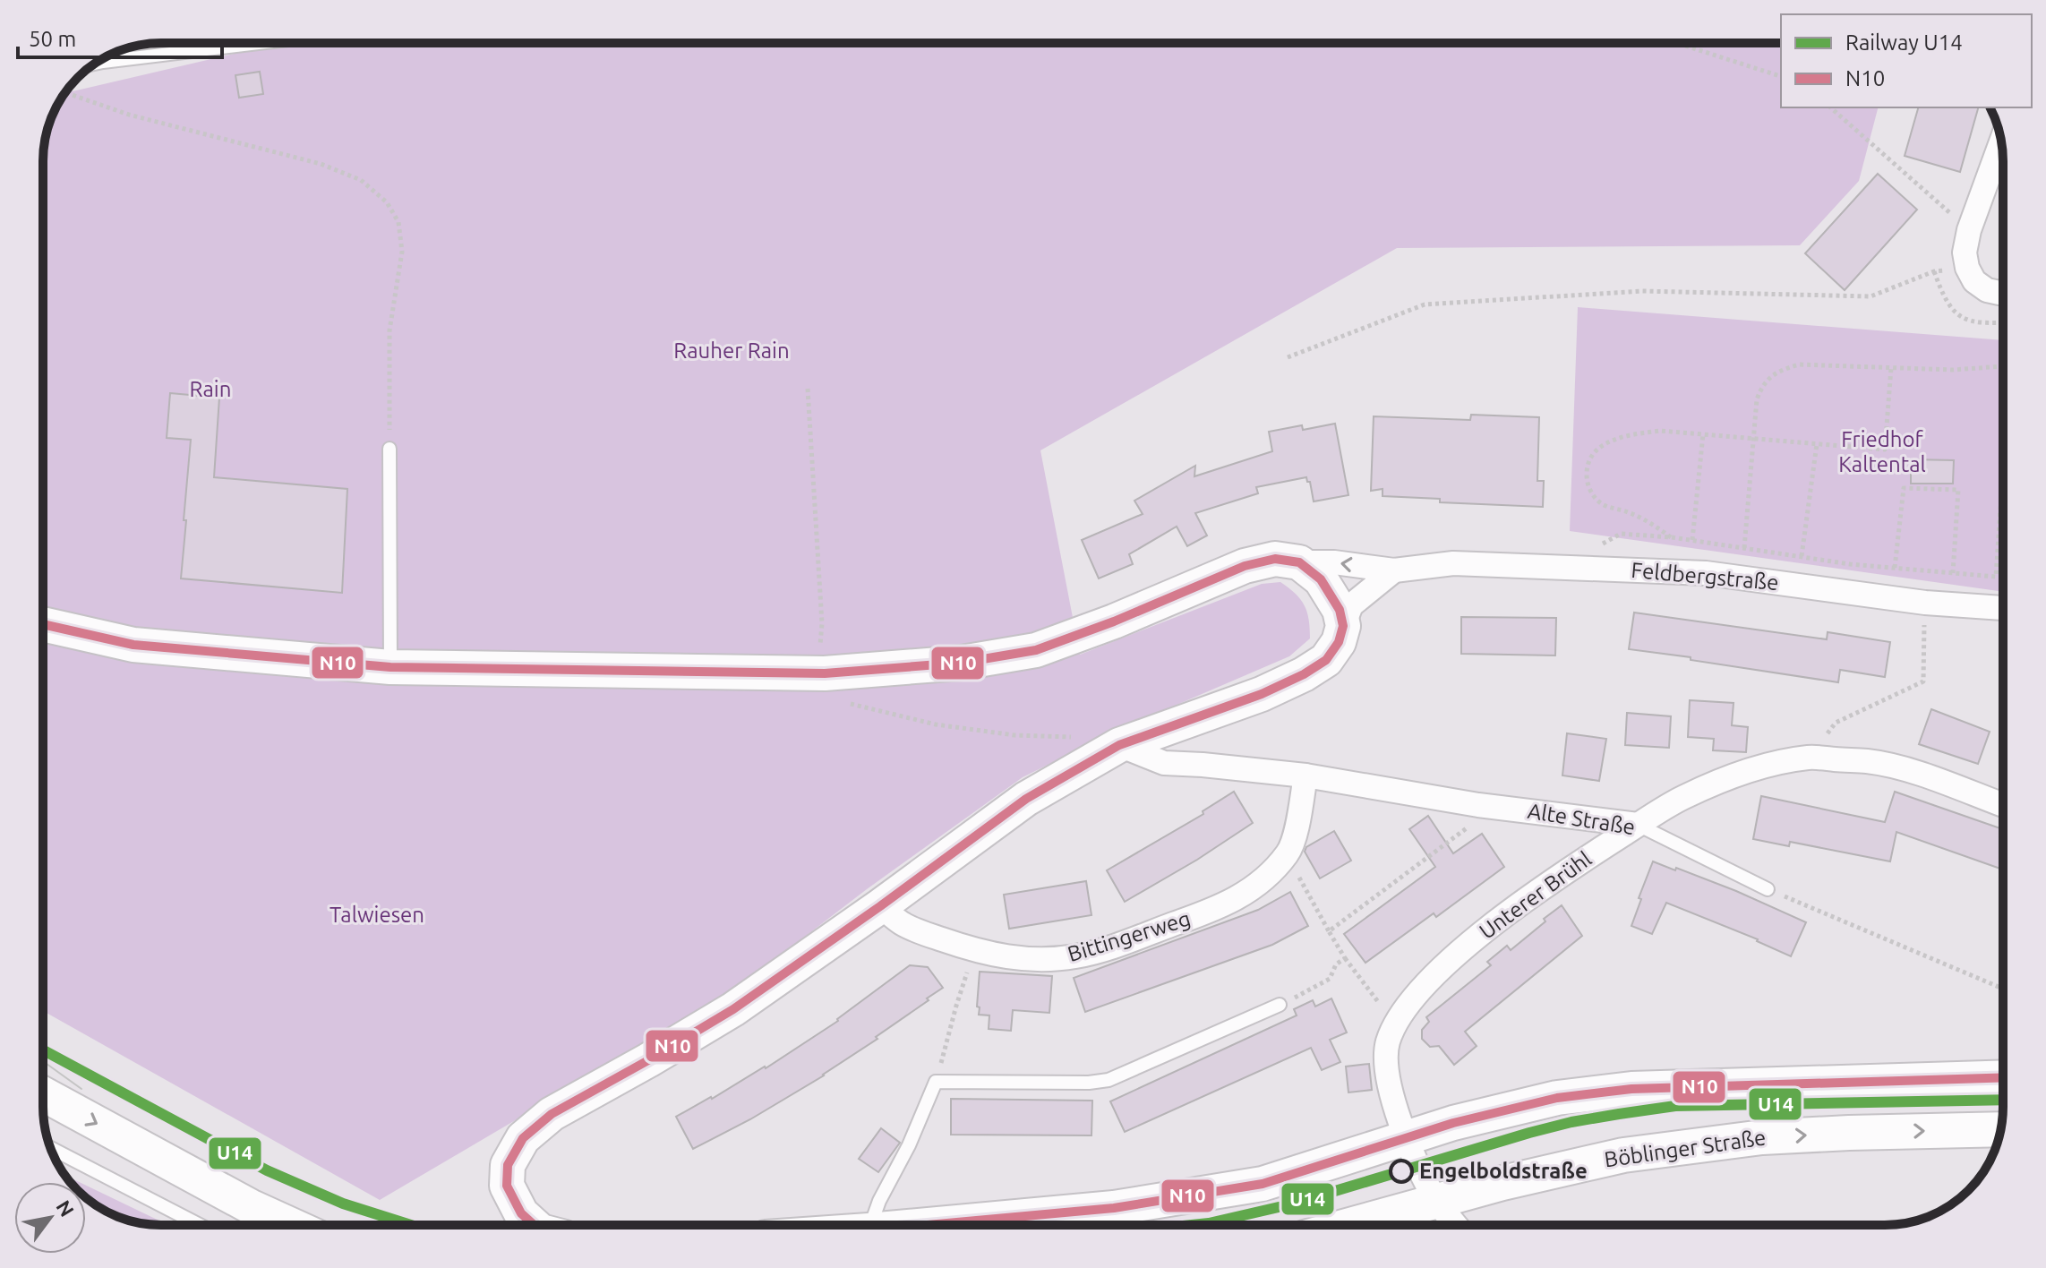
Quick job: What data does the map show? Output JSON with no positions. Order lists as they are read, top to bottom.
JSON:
{
  "streets": {
    "main road": ["Böblinger Straße"],
    "street": [
      "Feldbergstraße",
      "Alte Straße",
      "Unterer Brühl",
      "Bittingerweg"
    ]
  },
  "crossings": [
    ["Alte Straße", "Unterer Brühl"],
    ["Alte Straße", "Bittingerweg"]
  ],
  "parks": [
    "Rauher Rain",
    "Rain",
    "Friedhof Kaltental",
    "Talwiesen"
  ],
  "places": ["Engelboldstraße"],
  "lines": ["transit line N10", "rail line U14"],
  "legend": ["Railway U14", "N10"],
  "scale_bar": "50 m",
  "north": "top right"
}
